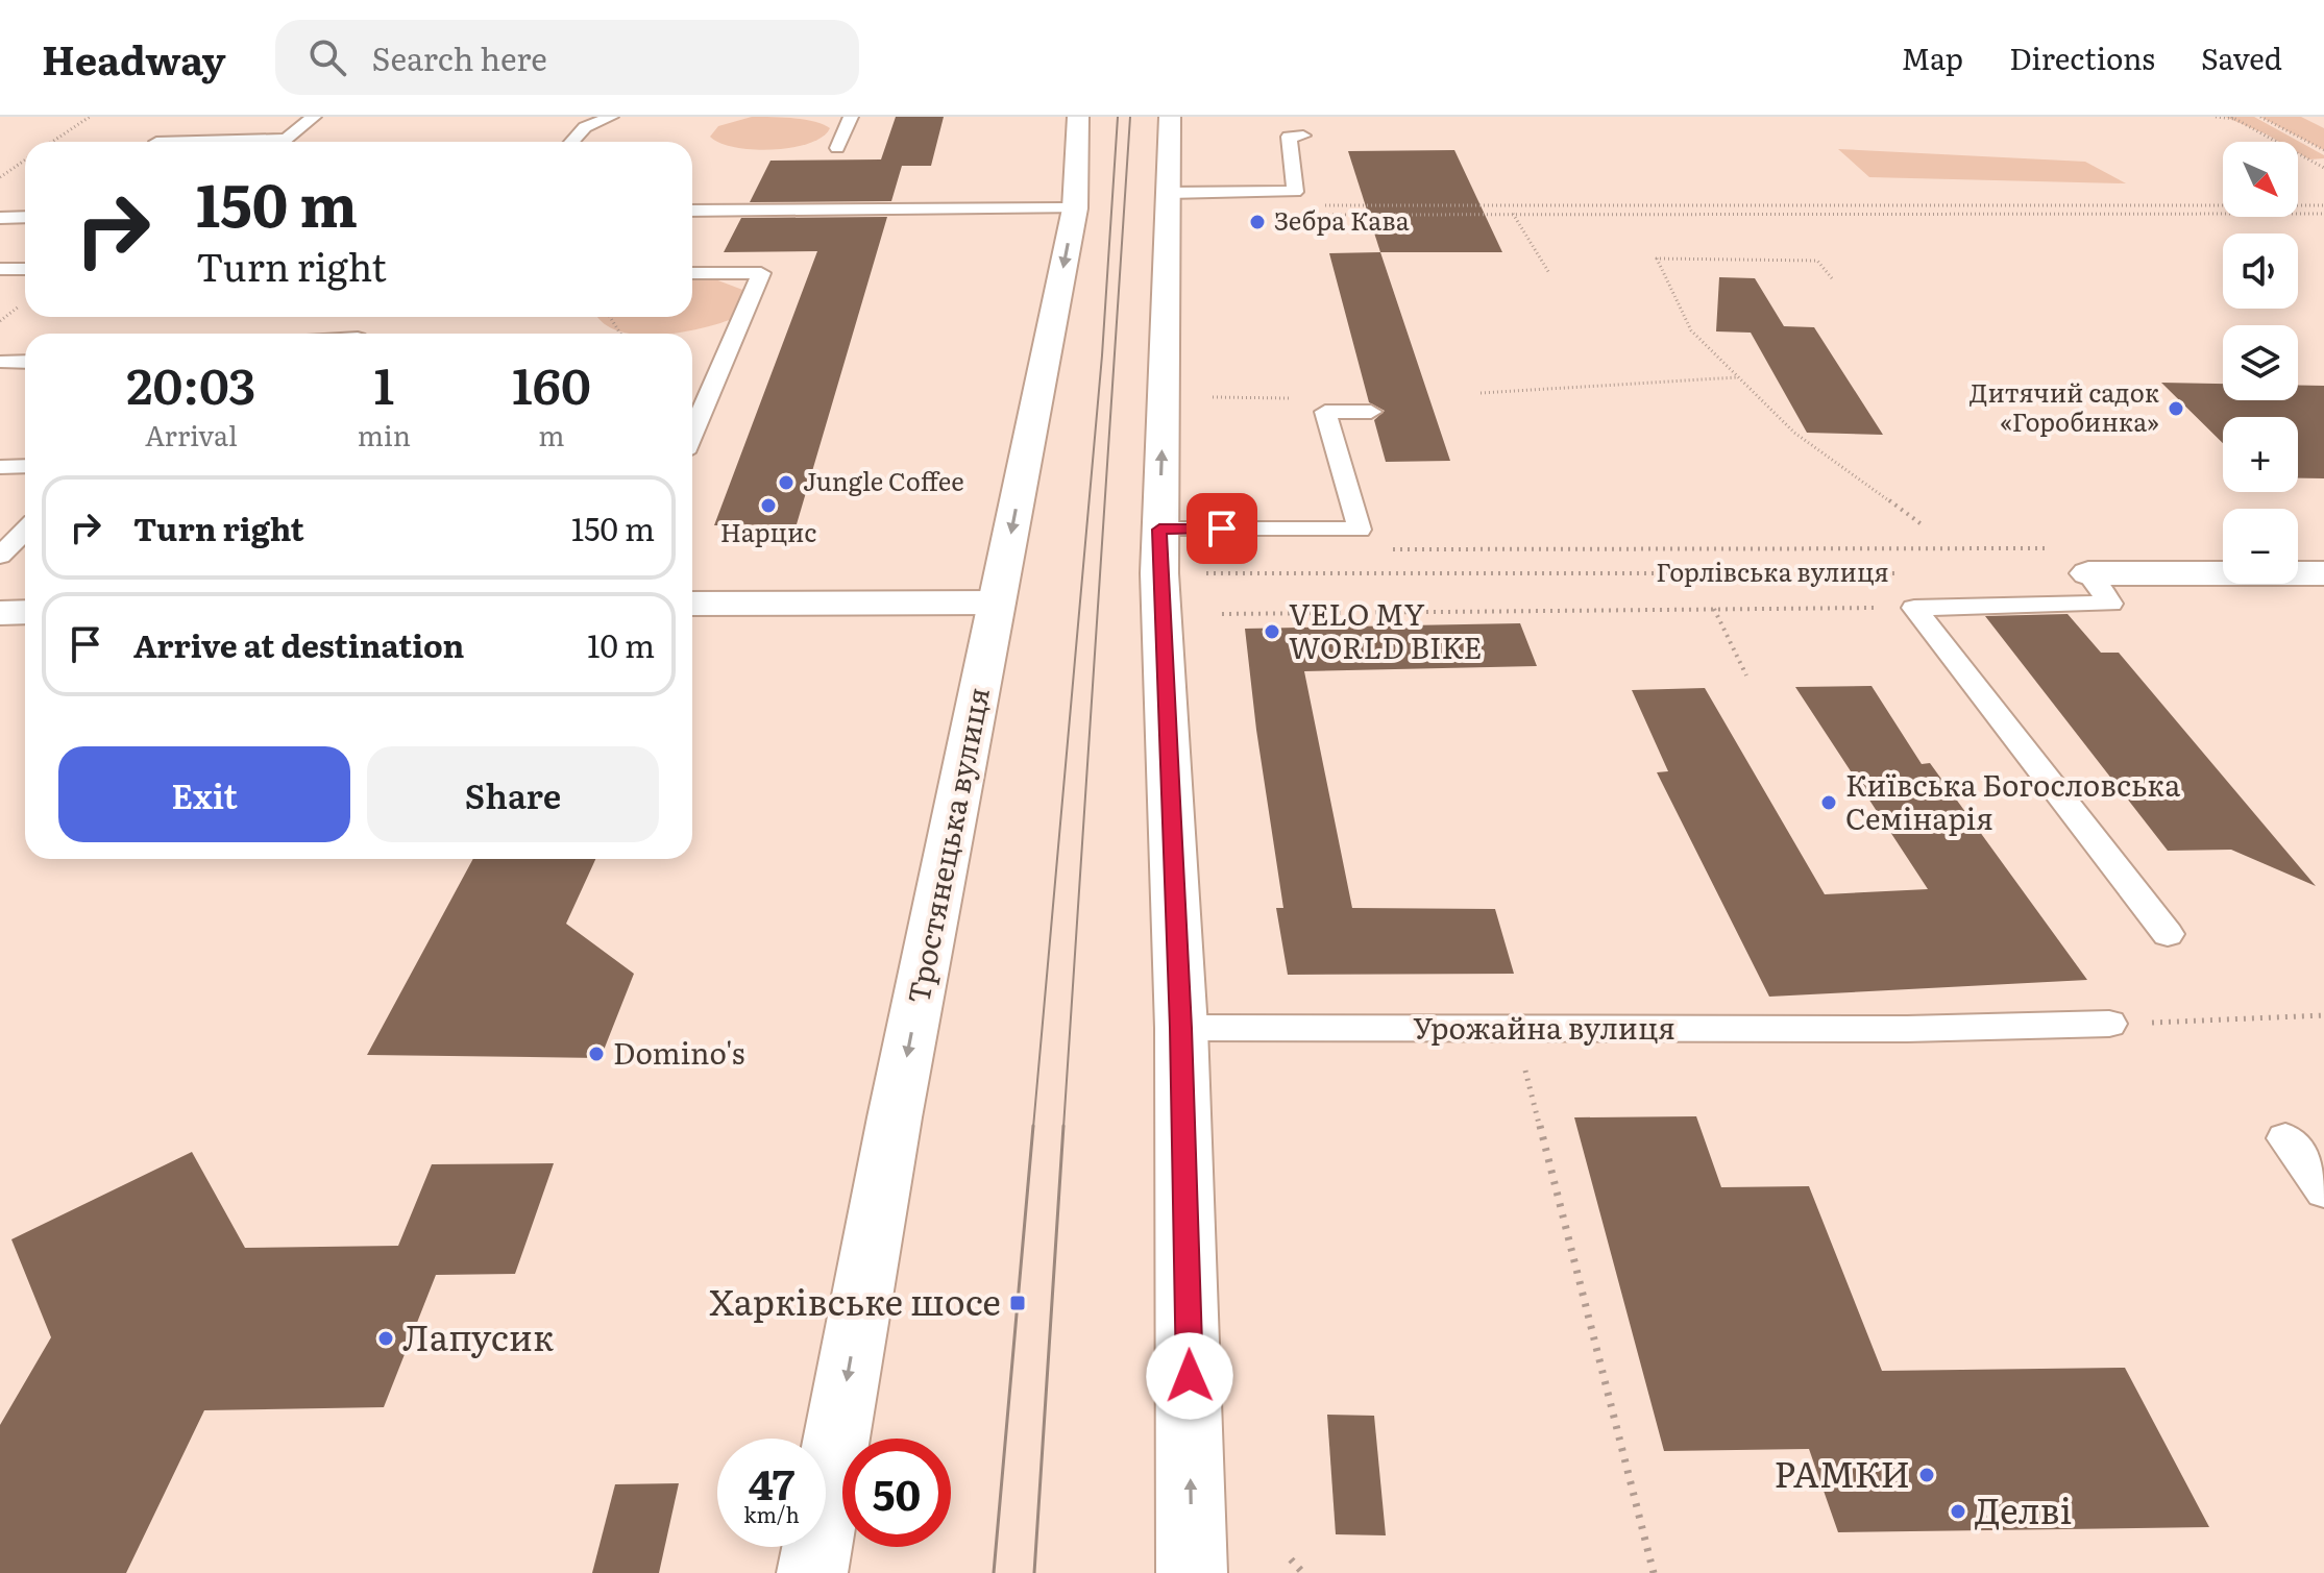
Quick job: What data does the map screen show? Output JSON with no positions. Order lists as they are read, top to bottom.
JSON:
{
  "streets": {
    "main road": ["Тростянецька вулиця"],
    "lane": ["Урожайна вулиця"],
    "path": ["Горлівська вулиця"]
  },
  "places": {
    "other": [
      "Зебра Кава",
      "Дитячий садок «Горобинка»",
      "Jungle Coffee",
      "Нарцис",
      "VELO MY WORLD BIKE",
      "Київська Богословська Семінарія",
      "Domino's",
      "Лапусик",
      "РАМКИ",
      "Делві"
    ],
    "transit": ["Харківське шосе"]
  },
  "north": "bottom right",
  "page": {
    "header": "Headway",
    "search": "Search here",
    "nav": ["Map", "Directions", "Saved"],
    "map_buttons": ["+", "−"],
    "turn": ["150 m", "Turn right"],
    "eta": [
      "20:03",
      "Arrival",
      "1",
      "min",
      "160",
      "m"
    ],
    "list": [
      {
        "name": "Turn right",
        "value": "150 m"
      },
      {
        "name": "Arrive at destination",
        "value": "10 m"
      }
    ],
    "buttons": ["Exit", "Share"],
    "speed": "47 km/h",
    "limit": "50"
  }
}
